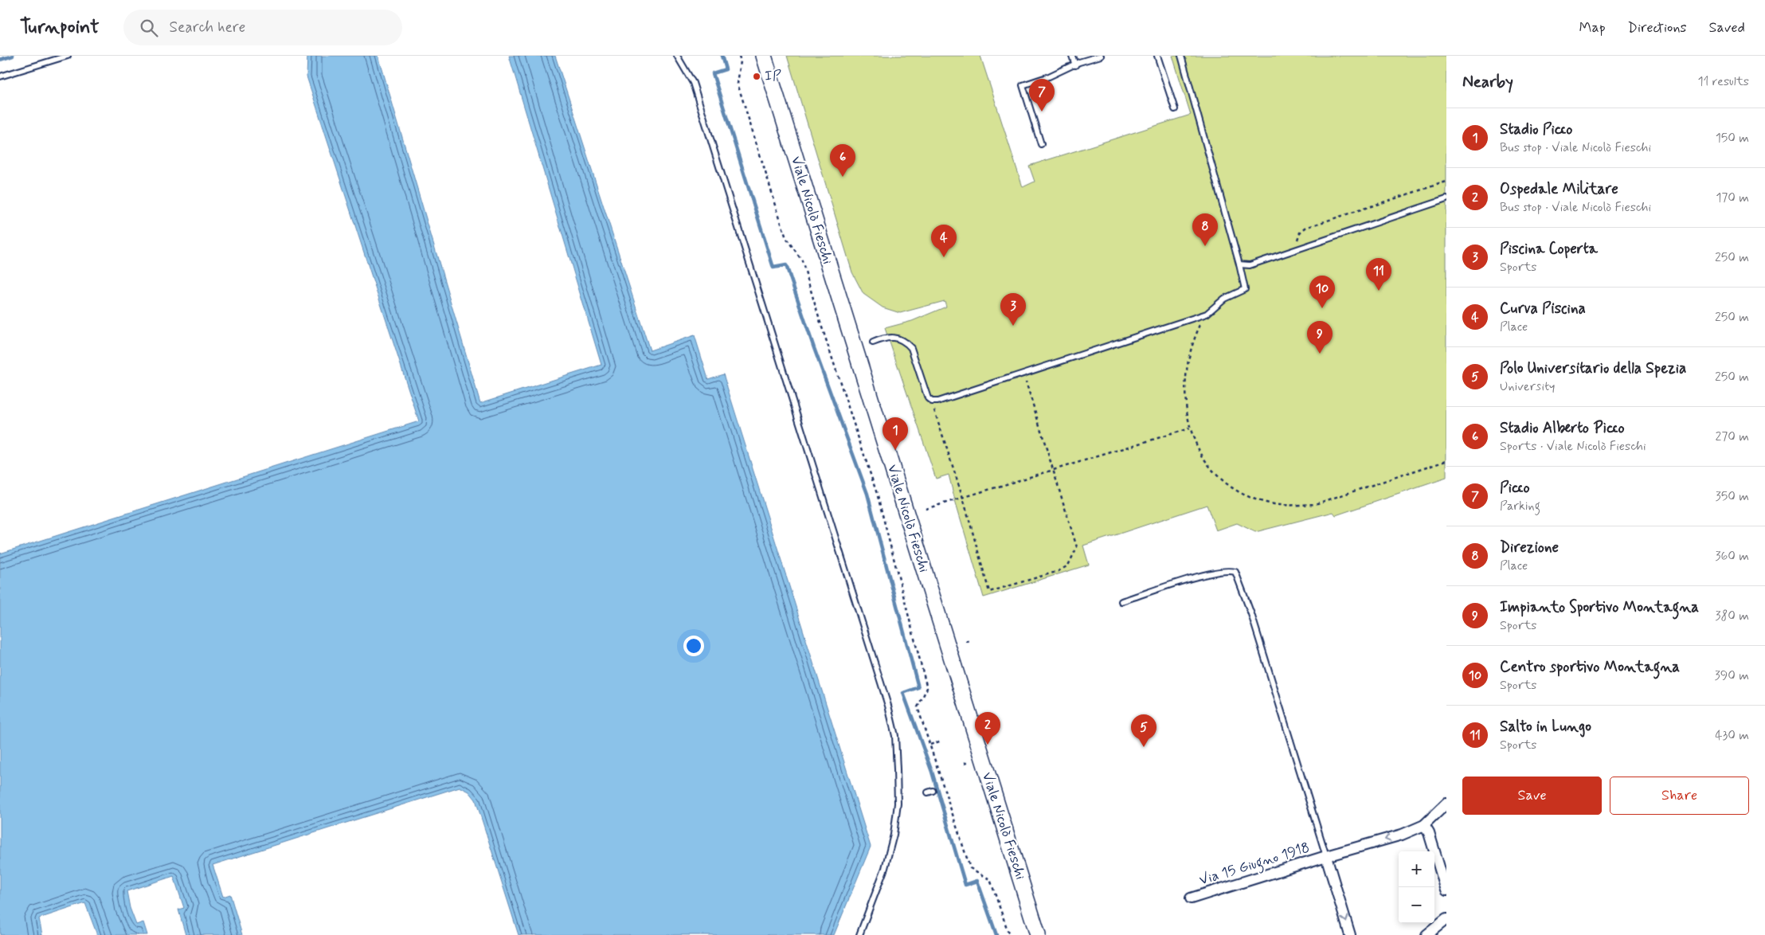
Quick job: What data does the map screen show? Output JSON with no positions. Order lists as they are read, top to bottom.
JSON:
{
  "streets": {
    "main road": ["Viale Nicolò Fieschi"],
    "street": ["Via 15 Giugno 1918"]
  },
  "places": ["IP"],
  "page": {
    "header": "Turnpoint",
    "search": "Search here",
    "nav": ["Map", "Directions", "Saved"],
    "heading": ["Nearby", "11 results"],
    "pins": [
      "7",
      "6",
      "8",
      "4",
      "11",
      "10",
      "3",
      "9",
      "1",
      "2",
      "5"
    ],
    "list": [
      {
        "mark": "1",
        "name": "Stadio Picco",
        "note": "Bus stop · Viale Nicolò Fieschi",
        "value": "150 m"
      },
      {
        "mark": "2",
        "name": "Ospedale Militare",
        "note": "Bus stop · Viale Nicolò Fieschi",
        "value": "170 m"
      },
      {
        "mark": "3",
        "name": "Piscina Coperta",
        "note": "Sports",
        "value": "250 m"
      },
      {
        "mark": "4",
        "name": "Curva Piscina",
        "note": "Place",
        "value": "250 m"
      },
      {
        "mark": "5",
        "name": "Polo Universitario della Spezia",
        "note": "University",
        "value": "250 m"
      },
      {
        "mark": "6",
        "name": "Stadio Alberto Picco",
        "note": "Sports · Viale Nicolò Fieschi",
        "value": "270 m"
      },
      {
        "mark": "7",
        "name": "Picco",
        "note": "Parking",
        "value": "350 m"
      },
      {
        "mark": "8",
        "name": "Direzione",
        "note": "Place",
        "value": "360 m"
      },
      {
        "mark": "9",
        "name": "Impianto Sportivo Montagna",
        "note": "Sports",
        "value": "380 m"
      },
      {
        "mark": "10",
        "name": "Centro sportivo Montagna",
        "note": "Sports",
        "value": "390 m"
      },
      {
        "mark": "11",
        "name": "Salto in Lungo",
        "note": "Sports",
        "value": "430 m"
      }
    ],
    "buttons": ["Save", "Share"],
    "map_buttons": ["+", "−"]
  }
}
